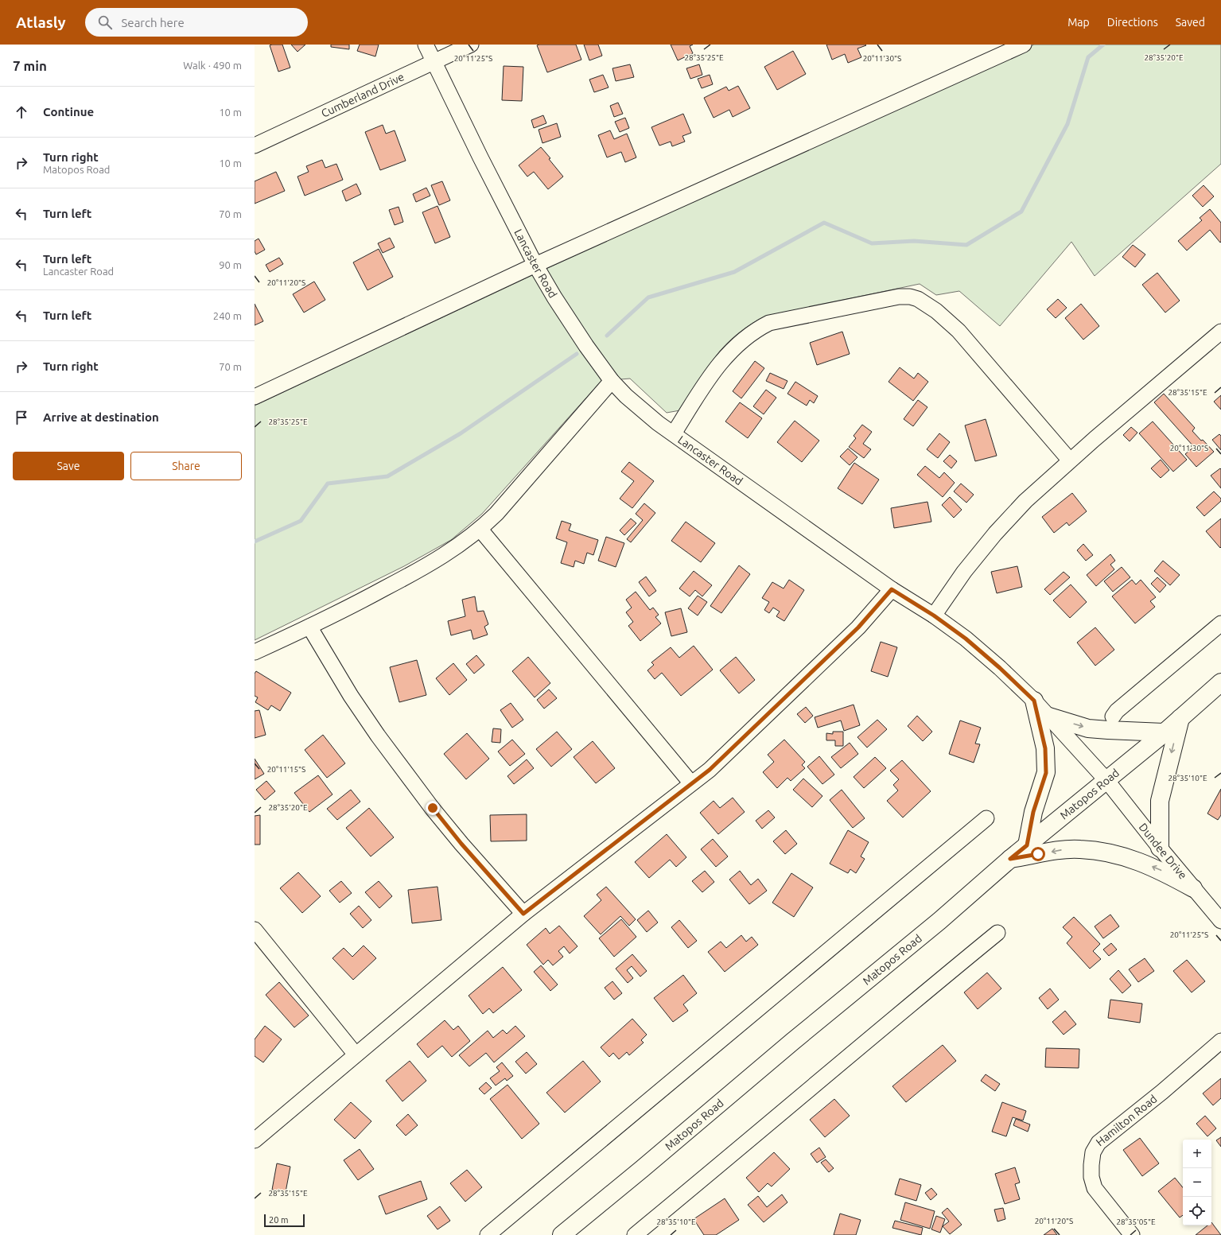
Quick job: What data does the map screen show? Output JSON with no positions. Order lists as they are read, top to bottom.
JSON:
{
  "streets": {
    "main road": ["Matopos Road"],
    "street": [
      "Cumberland Drive",
      "Lancaster Road",
      "Dundee Drive",
      "Hamilton Road"
    ]
  },
  "crossings": [
    ["Cumberland Drive", "Lancaster Road"],
    ["Lancaster Road", "Matopos Road"],
    ["Lancaster Road", "Dundee Drive"],
    ["Matopos Road", "Dundee Drive"]
  ],
  "scale_bar": "20 m",
  "page": {
    "header": "Atlasly",
    "search": "Search here",
    "nav": ["Map", "Directions", "Saved"],
    "heading": ["7 min", "Walk · 490 m"],
    "list": [
      ["Continue", "10 m"],
      ["Turn right", "Matopos Road", "10 m"],
      ["Turn left", "70 m"],
      ["Turn left", "Lancaster Road", "90 m"],
      ["Turn left", "240 m"],
      ["Turn right", "70 m"],
      "Arrive at destination"
    ],
    "buttons": ["Save", "Share"],
    "map_buttons": ["+", "−"],
    "scale": "20 m"
  },
  "coordinates": [
    "28°35'25\"E",
    "28°35'20\"E",
    "20°11'25\"S",
    "20°11'30\"S",
    "20°11'20\"S",
    "28°35'15\"E",
    "20°11'15\"S",
    "28°35'10\"E",
    "28°35'05\"E"
  ]
}
